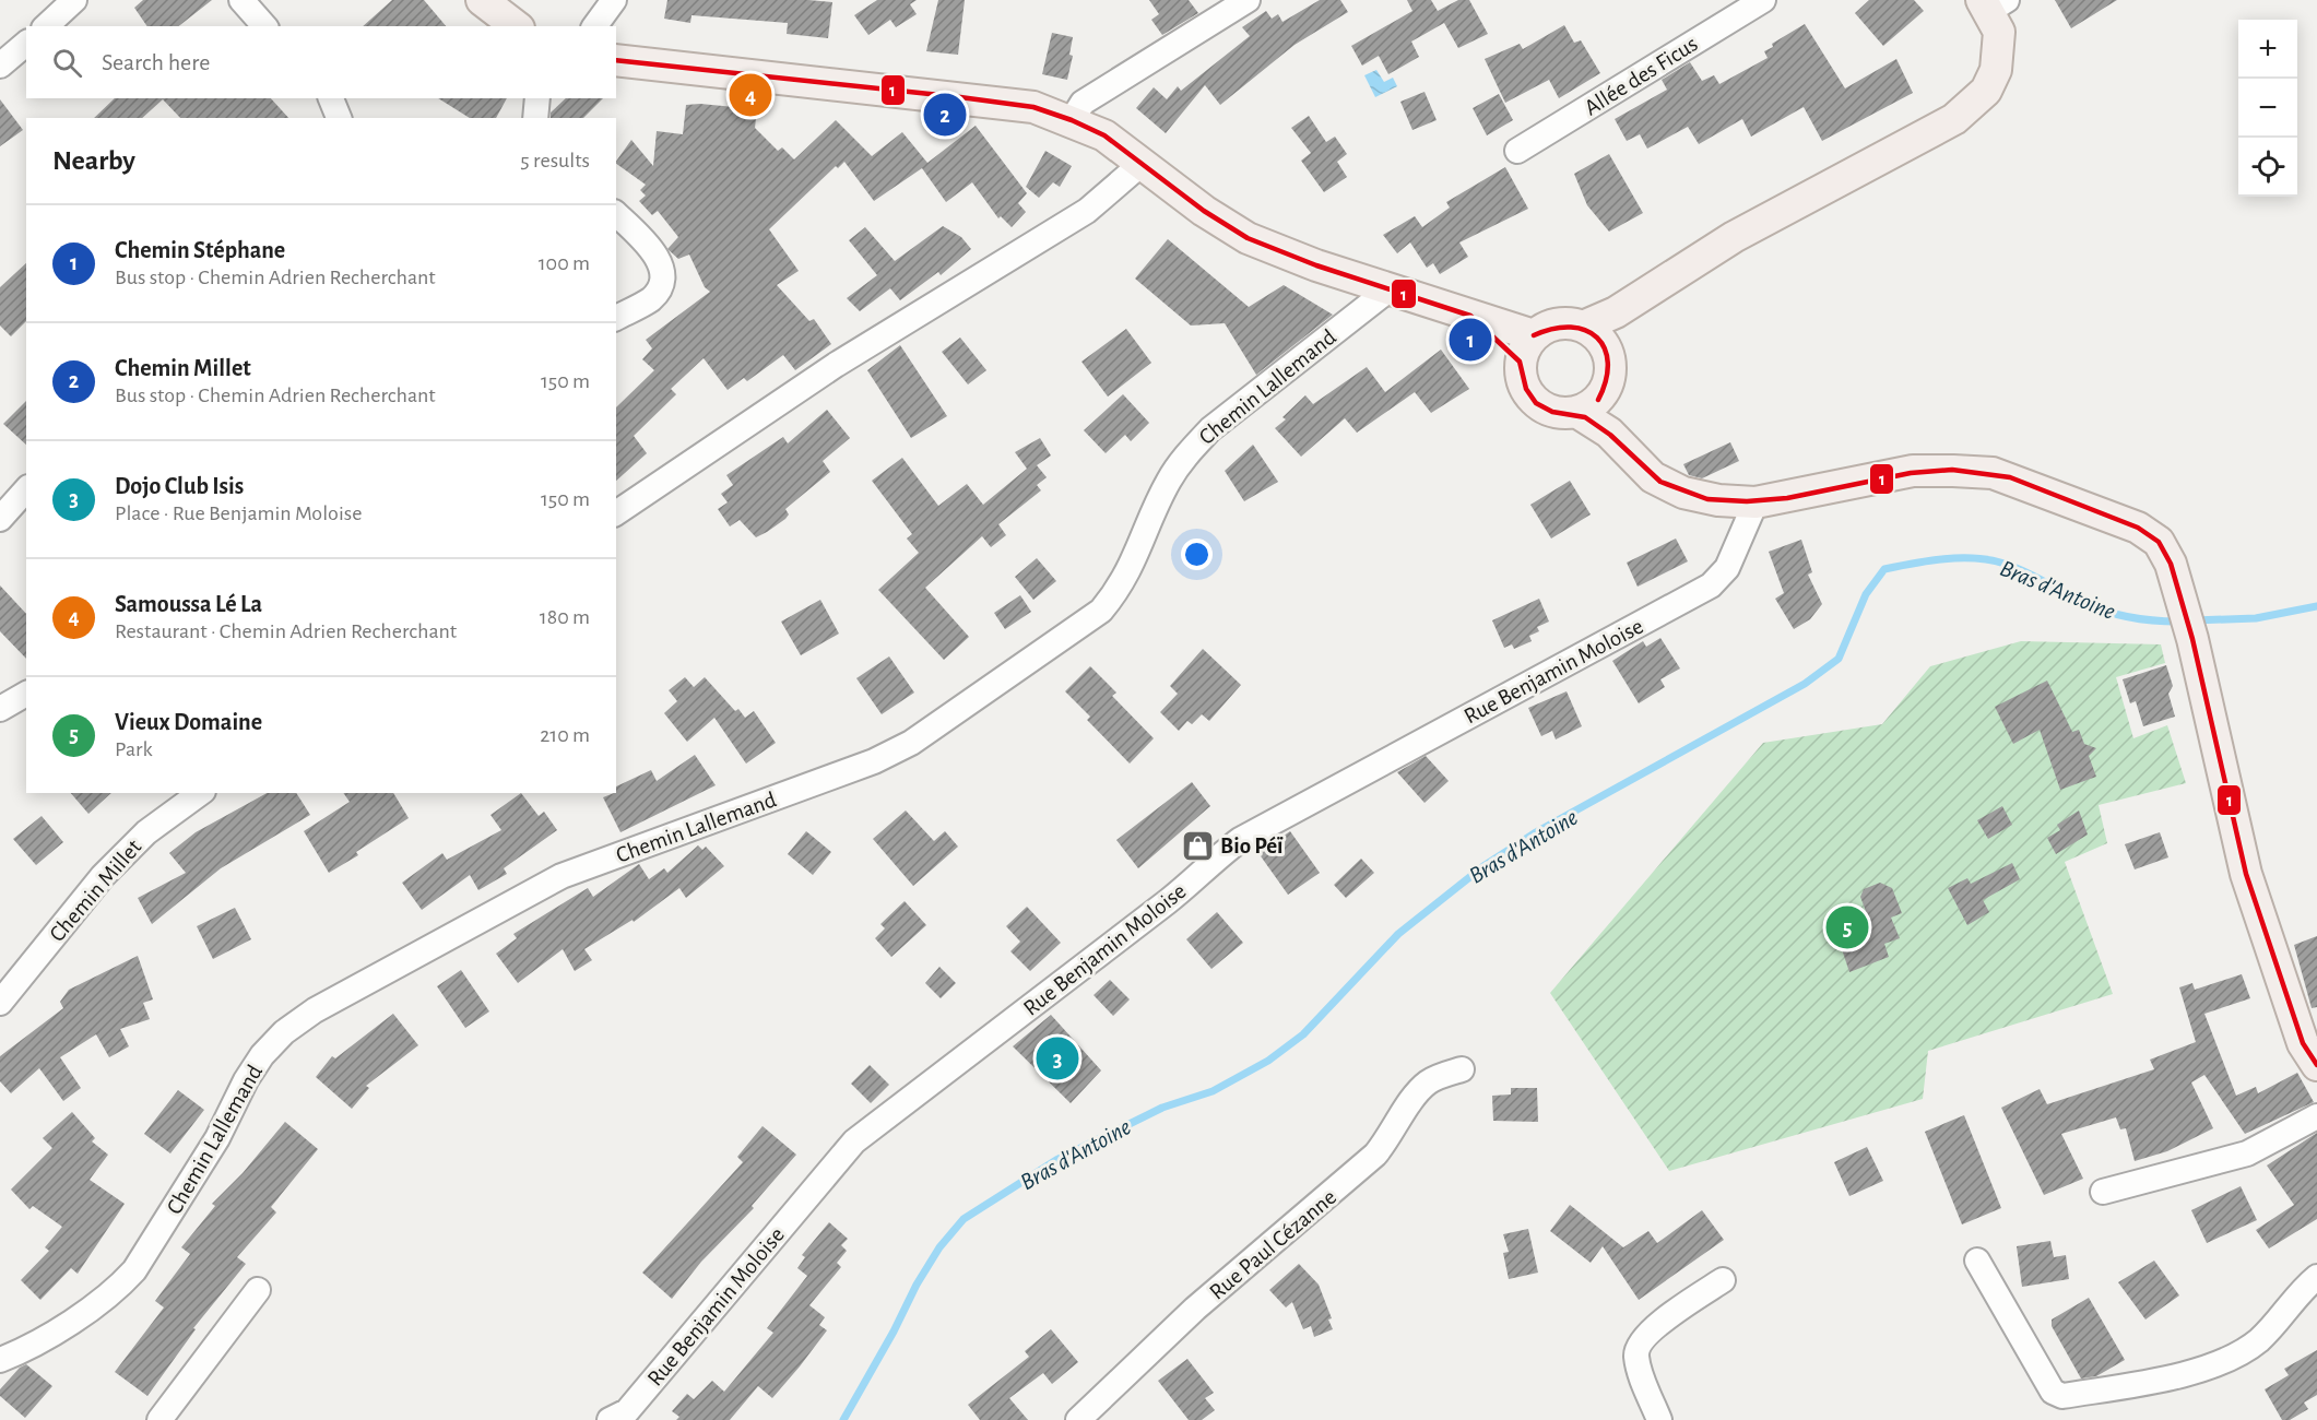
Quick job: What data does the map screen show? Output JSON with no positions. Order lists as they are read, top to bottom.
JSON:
{
  "streets": {
    "street": [
      "Allée des Ficus",
      "Chemin Lallemand",
      "Rue Benjamin Moloise",
      "Chemin Millet",
      "Rue Paul Cézanne"
    ]
  },
  "water": ["Bras d'Antoine"],
  "places": {
    "shop": ["Bio Péï"]
  },
  "lines": ["transit line 1"],
  "page": {
    "map_buttons": ["+", "−"],
    "search": "Search here",
    "pins": [
      "4",
      "2",
      "1",
      "5",
      "3"
    ],
    "heading": ["Nearby", "5 results"],
    "list": [
      {
        "mark": "1",
        "name": "Chemin Stéphane",
        "note": "Bus stop · Chemin Adrien Recherchant",
        "value": "100 m"
      },
      {
        "mark": "2",
        "name": "Chemin Millet",
        "note": "Bus stop · Chemin Adrien Recherchant",
        "value": "150 m"
      },
      {
        "mark": "3",
        "name": "Dojo Club Isis",
        "note": "Place · Rue Benjamin Moloise",
        "value": "150 m"
      },
      {
        "mark": "4",
        "name": "Samoussa Lé La",
        "note": "Restaurant · Chemin Adrien Recherchant",
        "value": "180 m"
      },
      {
        "mark": "5",
        "name": "Vieux Domaine",
        "note": "Park",
        "value": "210 m"
      }
    ]
  }
}
